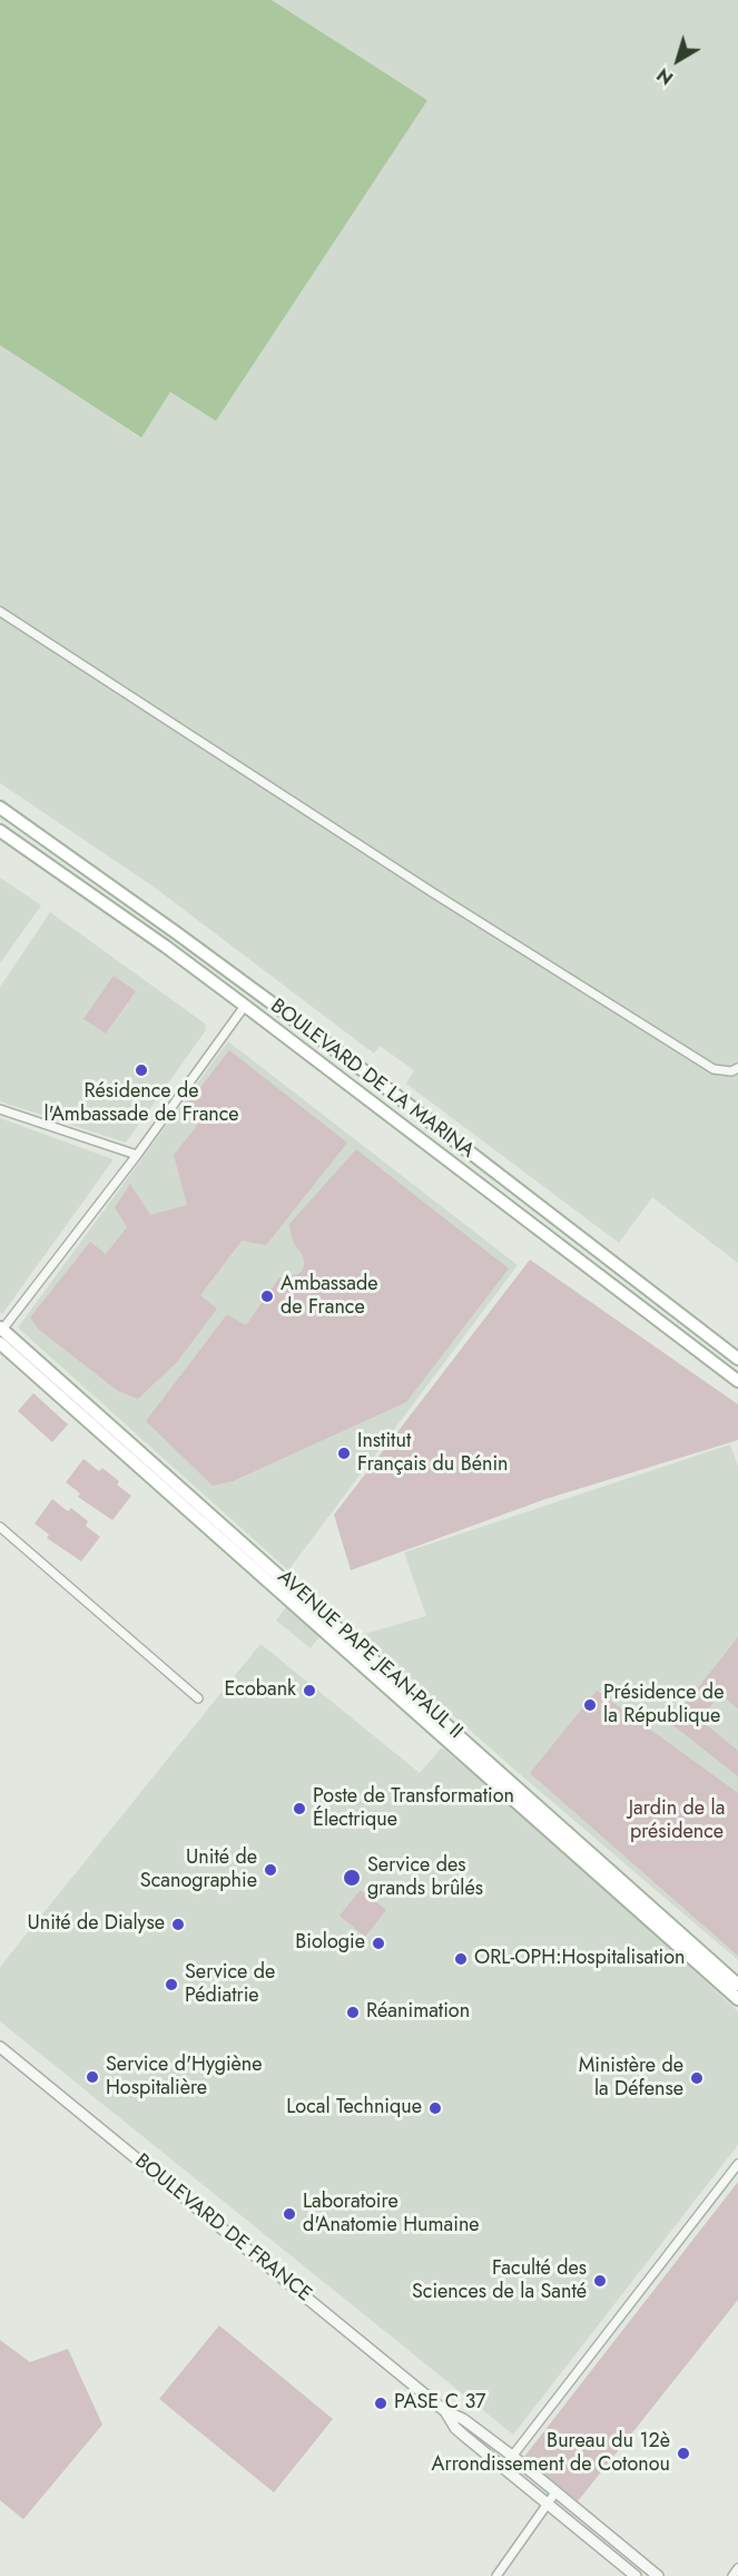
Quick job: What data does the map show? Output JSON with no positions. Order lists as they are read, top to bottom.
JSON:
{
  "streets": {
    "main road": ["BOULEVARD DE LA MARINA", "AVENUE PAPE JEAN-PAUL II"],
    "street": ["BOULEVARD DE FRANCE"]
  },
  "parks": ["Jardin de la présidence"],
  "places": [
    "Résidence de l'Ambassade de France",
    "Ambassade de France",
    "Institut Français du Bénin",
    "Ecobank",
    "Présidence de la République",
    "Poste de Transformation Électrique",
    "Unité de Scanographie",
    "Service des grands brûlés",
    "Unité de Dialyse",
    "Biologie",
    "ORL-OPH:Hospitalisation",
    "Service de Pédiatrie",
    "Réanimation",
    "Service d'Hygiène Hospitalière",
    "Ministère de la Défense",
    "Local Technique",
    "Laboratoire d'Anatomie Humaine",
    "Faculté des Sciences de la Santé",
    "PASE C 37",
    "Bureau du 12è Arrondissement de Cotonou"
  ],
  "north": "bottom left"
}
